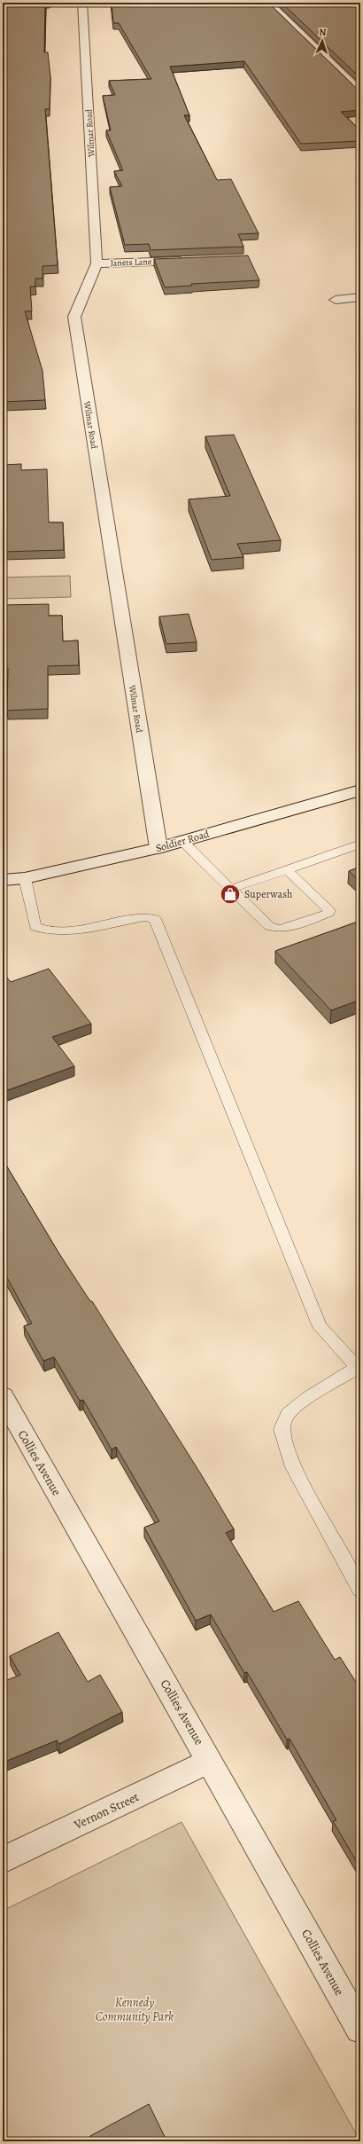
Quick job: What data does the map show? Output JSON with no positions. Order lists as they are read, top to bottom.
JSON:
{
  "streets": {
    "street": [
      "Wilmar Road",
      "Janets Lane",
      "Soldier Road",
      "Collies Avenue",
      "Vernon Street"
    ]
  },
  "crossings": [
    ["Wilmar Road", "Janets Lane"],
    ["Wilmar Road", "Soldier Road"],
    ["Collies Avenue", "Vernon Street"]
  ],
  "parks": ["Kennedy Community Park"],
  "places": {
    "shop": ["Superwash"]
  },
  "north": "top"
}
